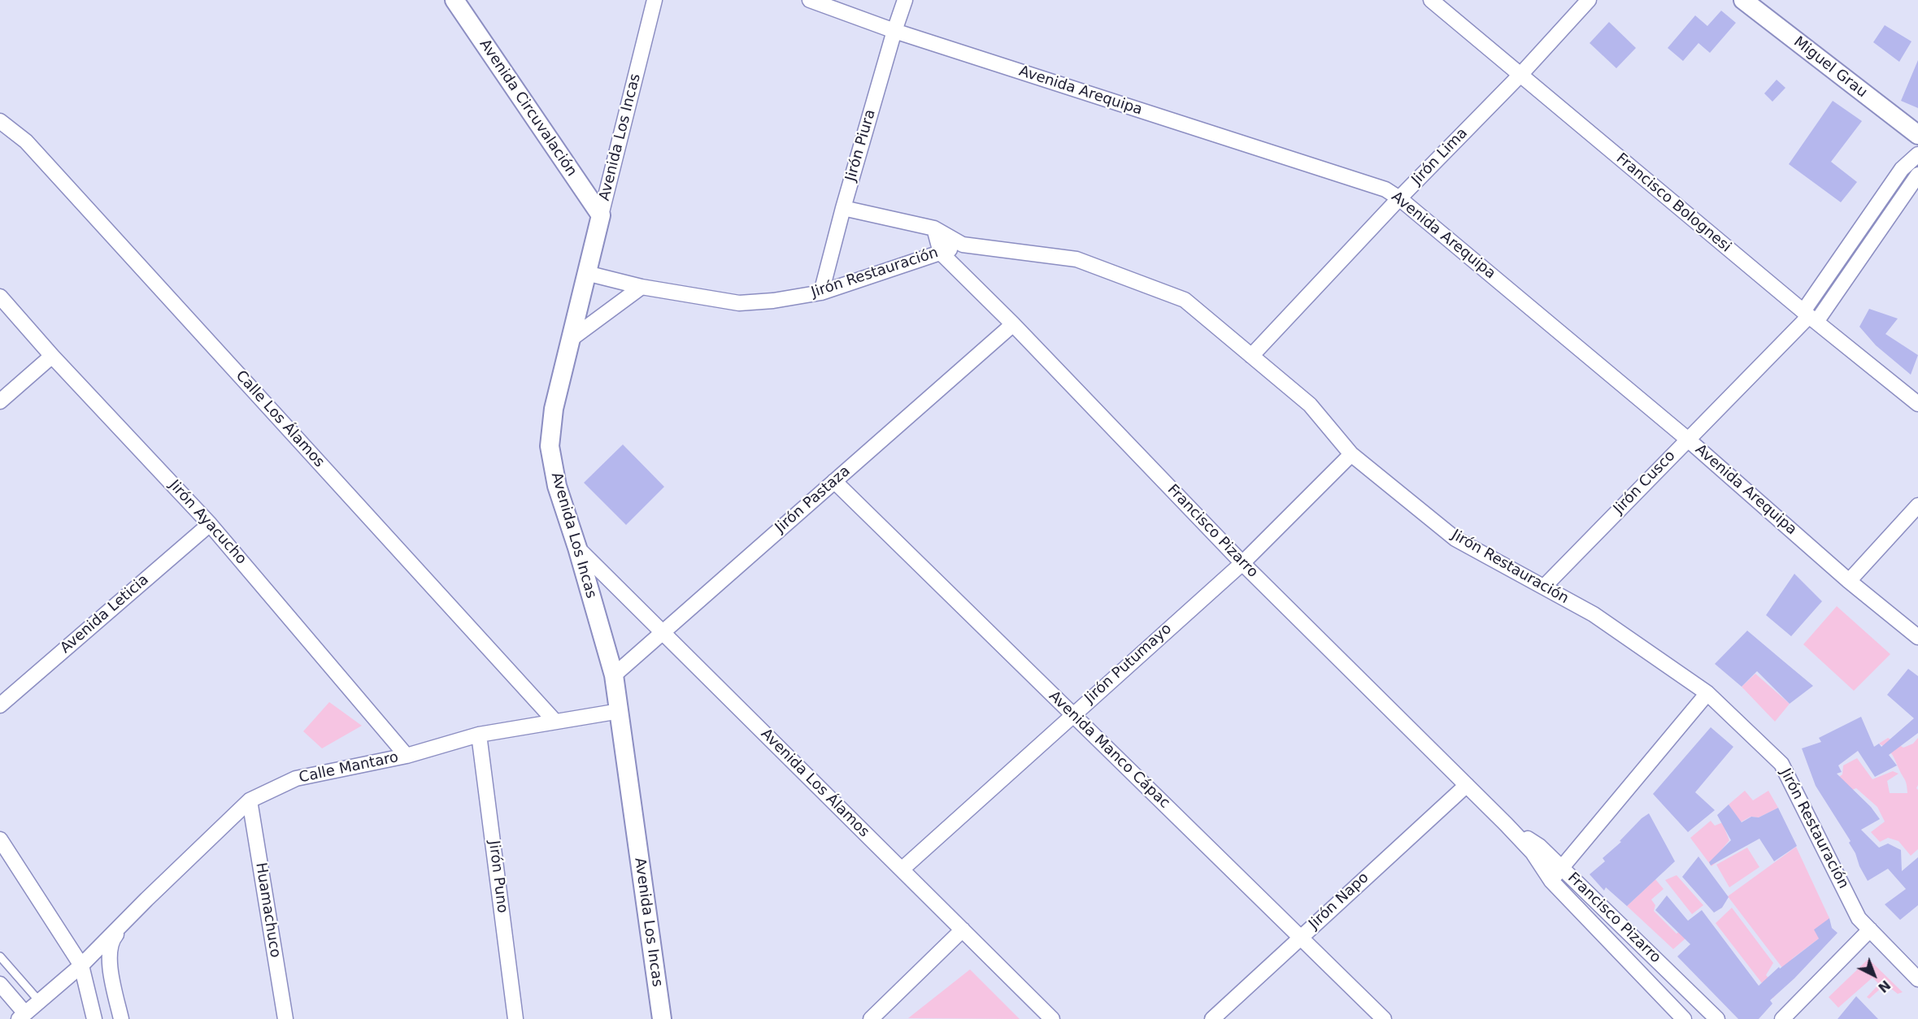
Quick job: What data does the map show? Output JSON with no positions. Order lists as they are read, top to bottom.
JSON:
{
  "streets": {
    "street": [
      "Miguel Grau",
      "Avenida Arequipa",
      "Avenida Circuvalación",
      "Avenida Los Incas",
      "Jirón Piura",
      "Jirón Lima",
      "Francisco Bolognesi",
      "Jirón Restauración",
      "Calle Los Álamos",
      "Jirón Cusco",
      "Jirón Pastaza",
      "Jirón Ayacucho",
      "Francisco Pizarro",
      "Avenida Leticia",
      "Jirón Putumayo",
      "Avenida Manco Cápac",
      "Calle Mantaro",
      "Avenida Los Álamos",
      "Jirón Puno",
      "Jirón Napo",
      "Huamachuco"
    ]
  },
  "crossings": [
    ["Avenida Arequipa", "Jirón Piura"],
    ["Avenida Arequipa", "Jirón Lima"],
    ["Avenida Arequipa", "Jirón Cusco"],
    ["Avenida Circuvalación", "Avenida Los Incas"],
    ["Avenida Los Incas", "Jirón Restauración"],
    ["Avenida Los Incas", "Jirón Pastaza"],
    ["Avenida Los Incas", "Calle Mantaro"],
    ["Avenida Los Incas", "Avenida Los Álamos"],
    ["Jirón Piura", "Jirón Restauración"],
    ["Jirón Lima", "Francisco Bolognesi"],
    ["Jirón Lima", "Jirón Restauración"],
    ["Francisco Bolognesi", "Jirón Cusco"],
    ["Jirón Restauración", "Jirón Cusco"],
    ["Jirón Restauración", "Francisco Pizarro"],
    ["Jirón Restauración", "Jirón Putumayo"],
    ["Calle Los Álamos", "Calle Mantaro"],
    ["Jirón Pastaza", "Francisco Pizarro"],
    ["Jirón Pastaza", "Avenida Manco Cápac"],
    ["Jirón Pastaza", "Avenida Los Álamos"],
    ["Jirón Ayacucho", "Avenida Leticia"],
    ["Jirón Ayacucho", "Calle Mantaro"],
    ["Francisco Pizarro", "Jirón Putumayo"],
    ["Francisco Pizarro", "Jirón Napo"],
    ["Jirón Putumayo", "Avenida Manco Cápac"],
    ["Jirón Putumayo", "Avenida Los Álamos"],
    ["Avenida Manco Cápac", "Jirón Napo"],
    ["Calle Mantaro", "Jirón Puno"],
    ["Calle Mantaro", "Huamachuco"]
  ],
  "north": "bottom right"
}
